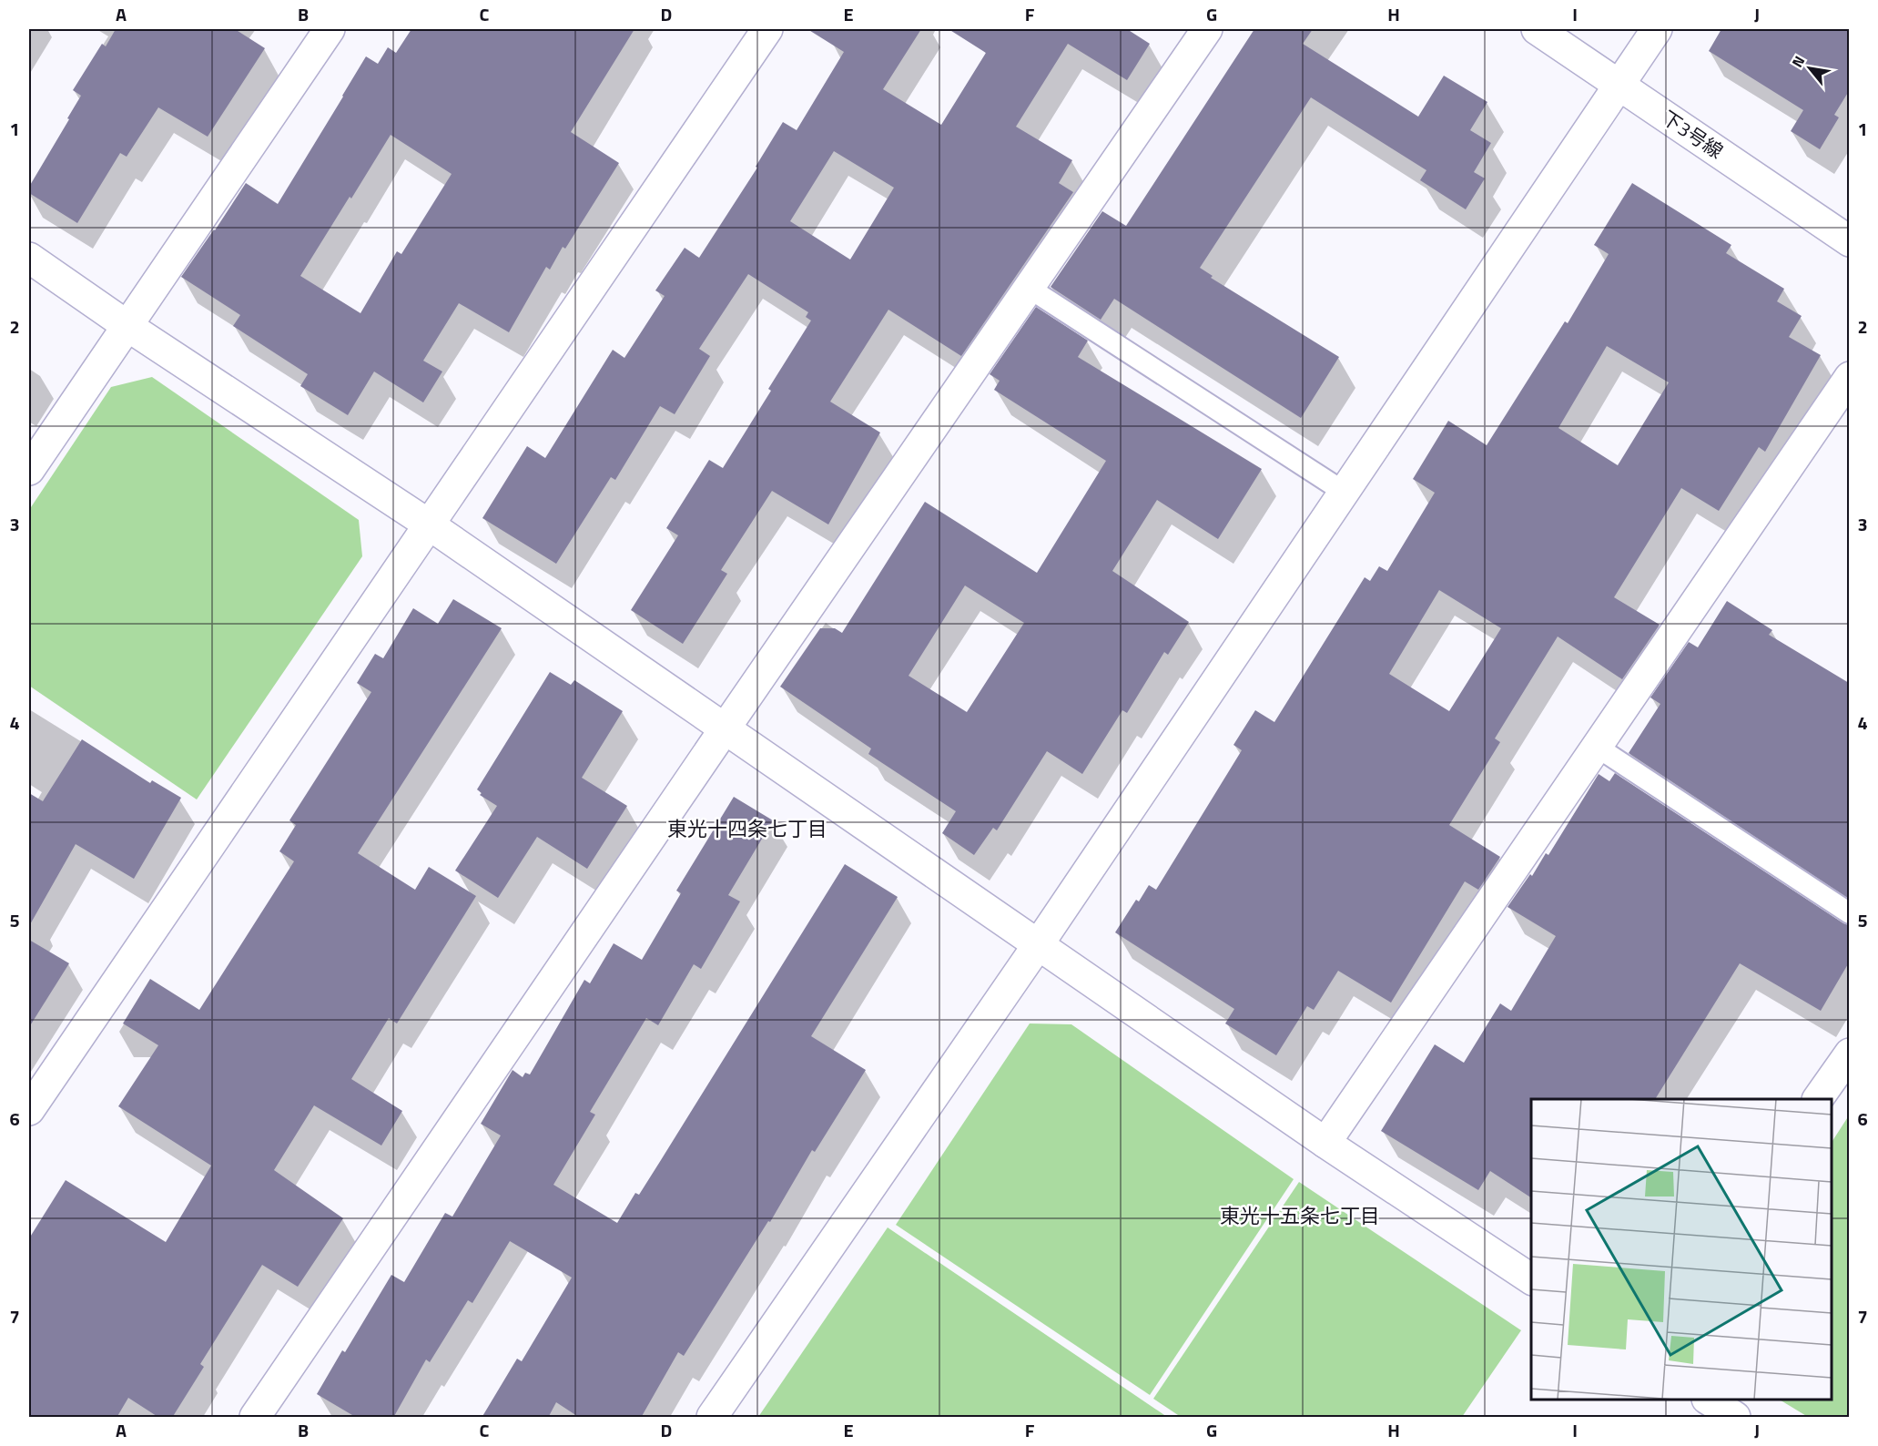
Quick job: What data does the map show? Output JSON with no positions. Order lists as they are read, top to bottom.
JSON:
{
  "streets": {
    "street": ["下3号線"]
  },
  "districts": ["東光十四条七丁目", "東光十五条七丁目"],
  "north": "top left",
  "grid": {
    "columns": [
      "A",
      "B",
      "C",
      "D",
      "E",
      "F",
      "G",
      "H",
      "I",
      "J"
    ],
    "rows": [
      "1",
      "2",
      "3",
      "4",
      "5",
      "6",
      "7"
    ]
  }
}
